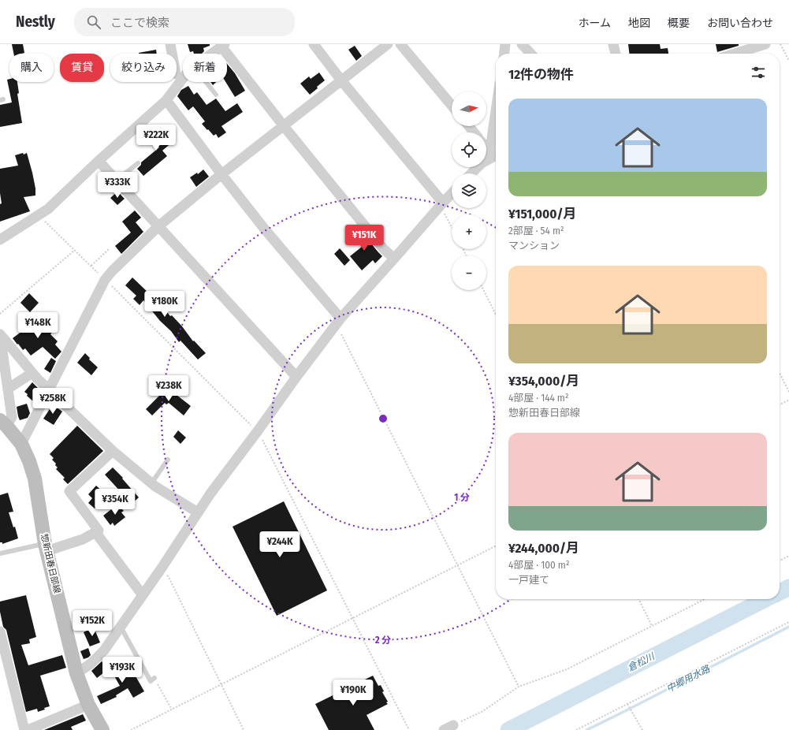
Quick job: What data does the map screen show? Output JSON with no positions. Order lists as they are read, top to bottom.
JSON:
{
  "streets": {
    "main road": ["惣新田春日部線"]
  },
  "water": ["倉松川", "中郷用水路"],
  "north": "right",
  "page": {
    "header": "Nestly",
    "search": "ここで検索",
    "nav": [
      "ホーム",
      "地図",
      "概要",
      "お問い合わせ"
    ],
    "chip": [
      "購入",
      "賃貸",
      "絞り込み",
      "新着"
    ],
    "heading": "12件の物件",
    "map_buttons": ["+", "−"],
    "list": [
      {
        "name": "¥151,000/月",
        "note": "2部屋 · 54 m² · マンション"
      },
      {
        "name": "¥354,000/月",
        "note": "4部屋 · 144 m² · 惣新田春日部線"
      },
      {
        "name": "¥244,000/月",
        "note": "4部屋 · 100 m² · 一戸建て"
      }
    ],
    "price": [
      "¥222K",
      "¥333K",
      "¥151K",
      "¥180K",
      "¥148K",
      "¥238K",
      "¥258K",
      "¥354K",
      "¥244K",
      "¥152K",
      "¥193K",
      "¥190K"
    ]
  },
  "rings": ["1 分", "2 分"]
}
